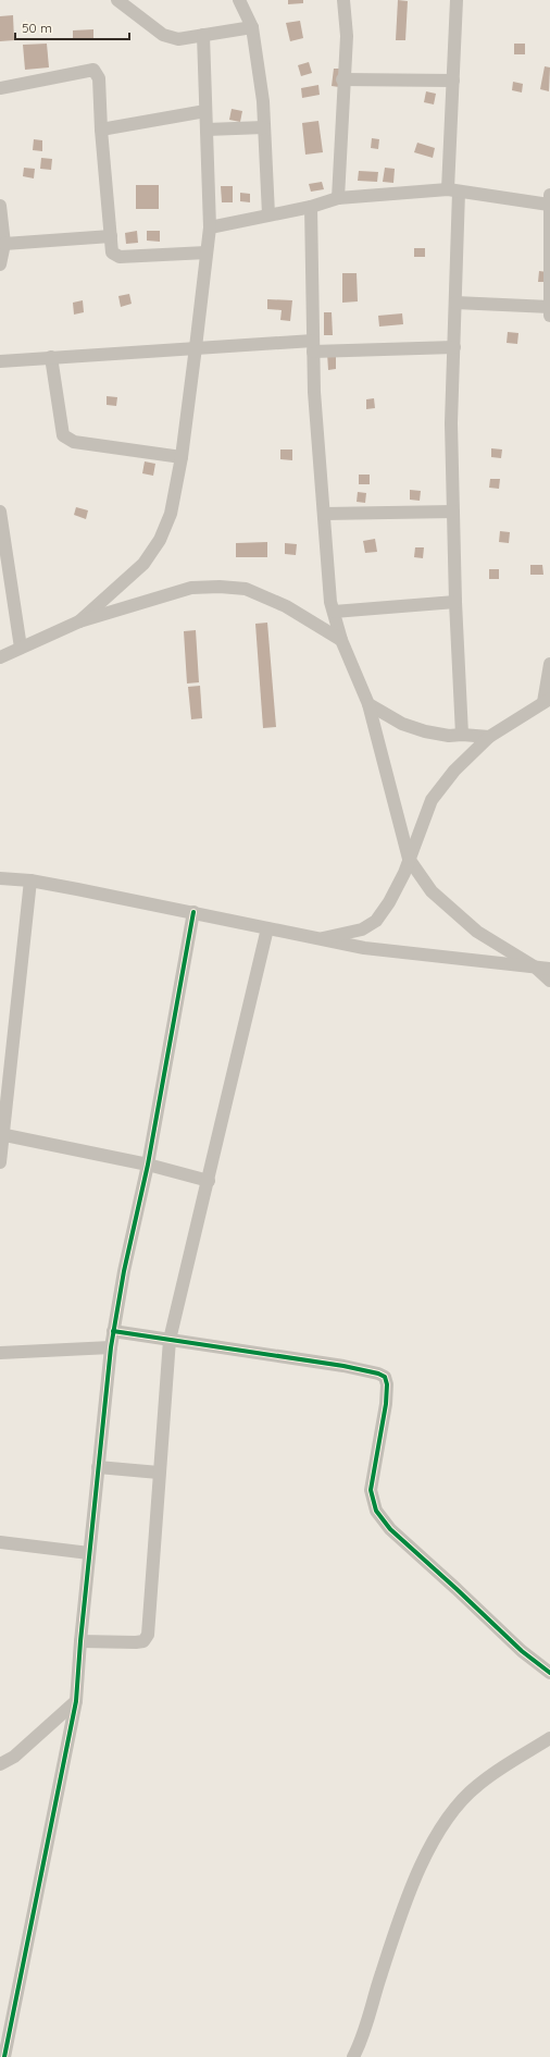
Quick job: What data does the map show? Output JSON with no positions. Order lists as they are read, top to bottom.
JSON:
{
  "scale_bar": "50 m"
}
